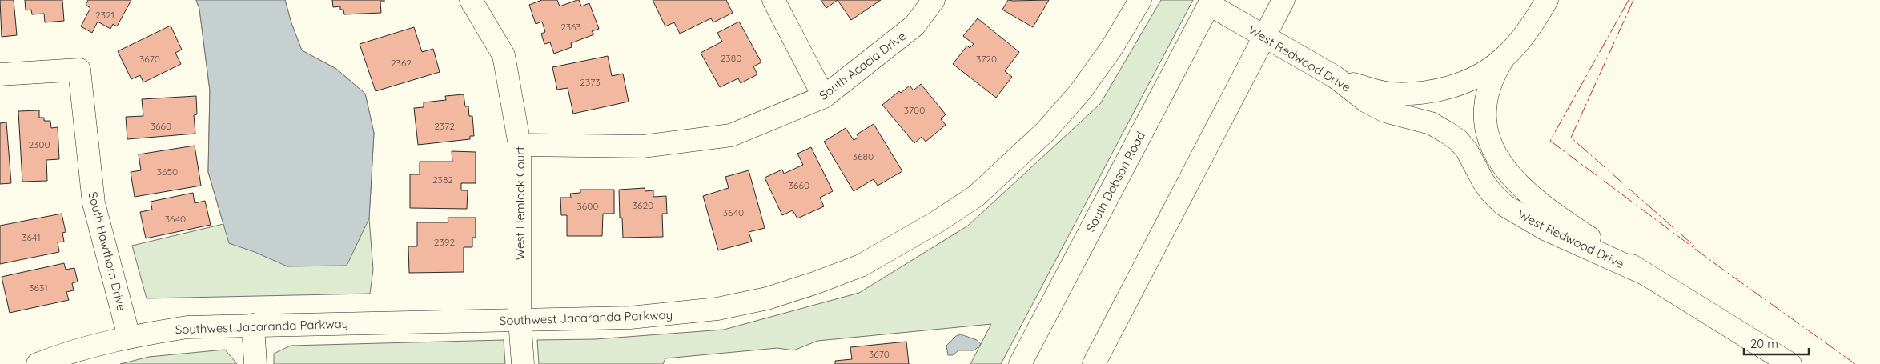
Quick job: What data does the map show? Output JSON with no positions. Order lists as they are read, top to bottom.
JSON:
{
  "streets": {
    "street": [
      "West Redwood Drive",
      "South Acacia Drive",
      "South Dobson Road",
      "West Hemlock Court",
      "South Hawthorn Drive",
      "Southwest Jacaranda Parkway"
    ]
  },
  "crossings": [
    ["West Redwood Drive", "South Dobson Road"],
    ["South Acacia Drive", "West Hemlock Court"],
    ["West Hemlock Court", "Southwest Jacaranda Parkway"],
    ["South Hawthorn Drive", "Southwest Jacaranda Parkway"]
  ],
  "house_numbers": [
    "2321",
    "2363",
    "2380",
    "3670",
    "3720",
    "2362",
    "2373",
    "3700",
    "3660",
    "2372",
    "2300",
    "3680",
    "3650",
    "2382",
    "3660",
    "3620",
    "3600",
    "3640",
    "3640",
    "3641",
    "2392",
    "3631",
    "3670"
  ],
  "scale_bar": "20 m"
}
